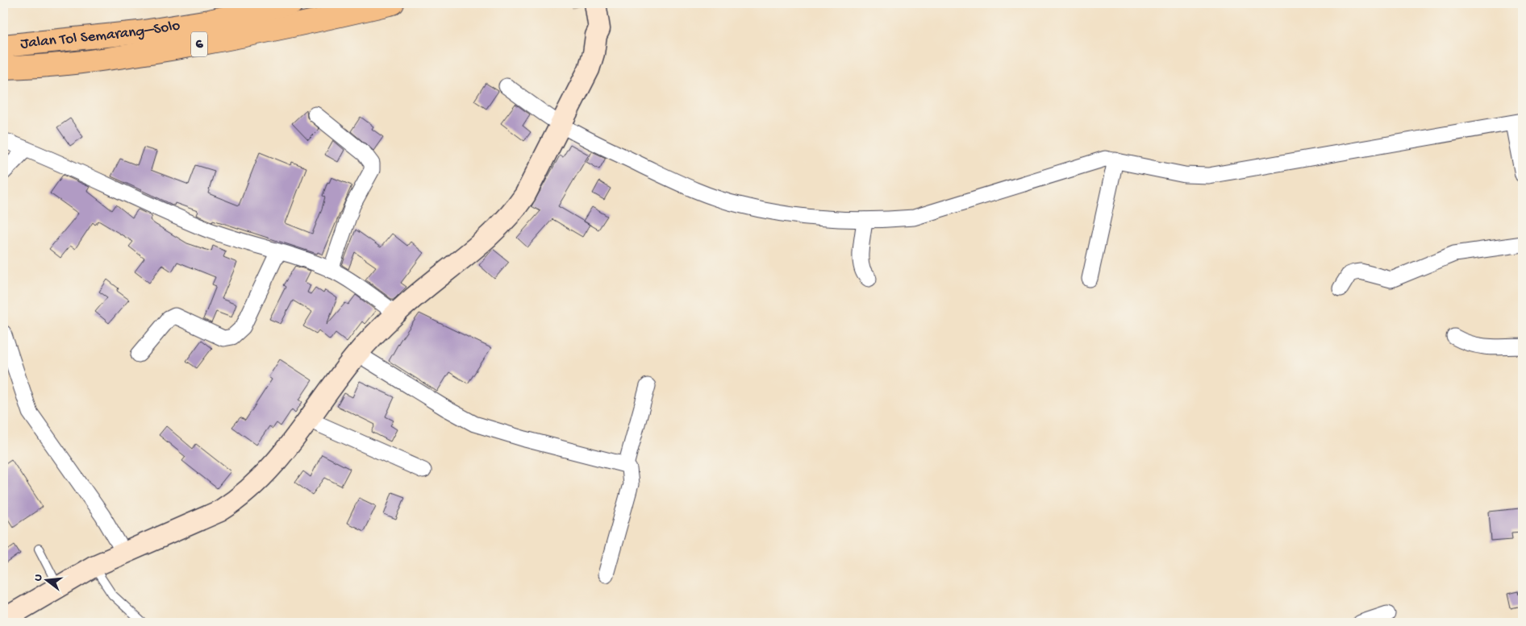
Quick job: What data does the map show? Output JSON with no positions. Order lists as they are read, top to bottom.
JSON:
{
  "streets": {
    "highway": ["Jalan Tol Semarang–Solo", "6"]
  },
  "north": "left"
}
